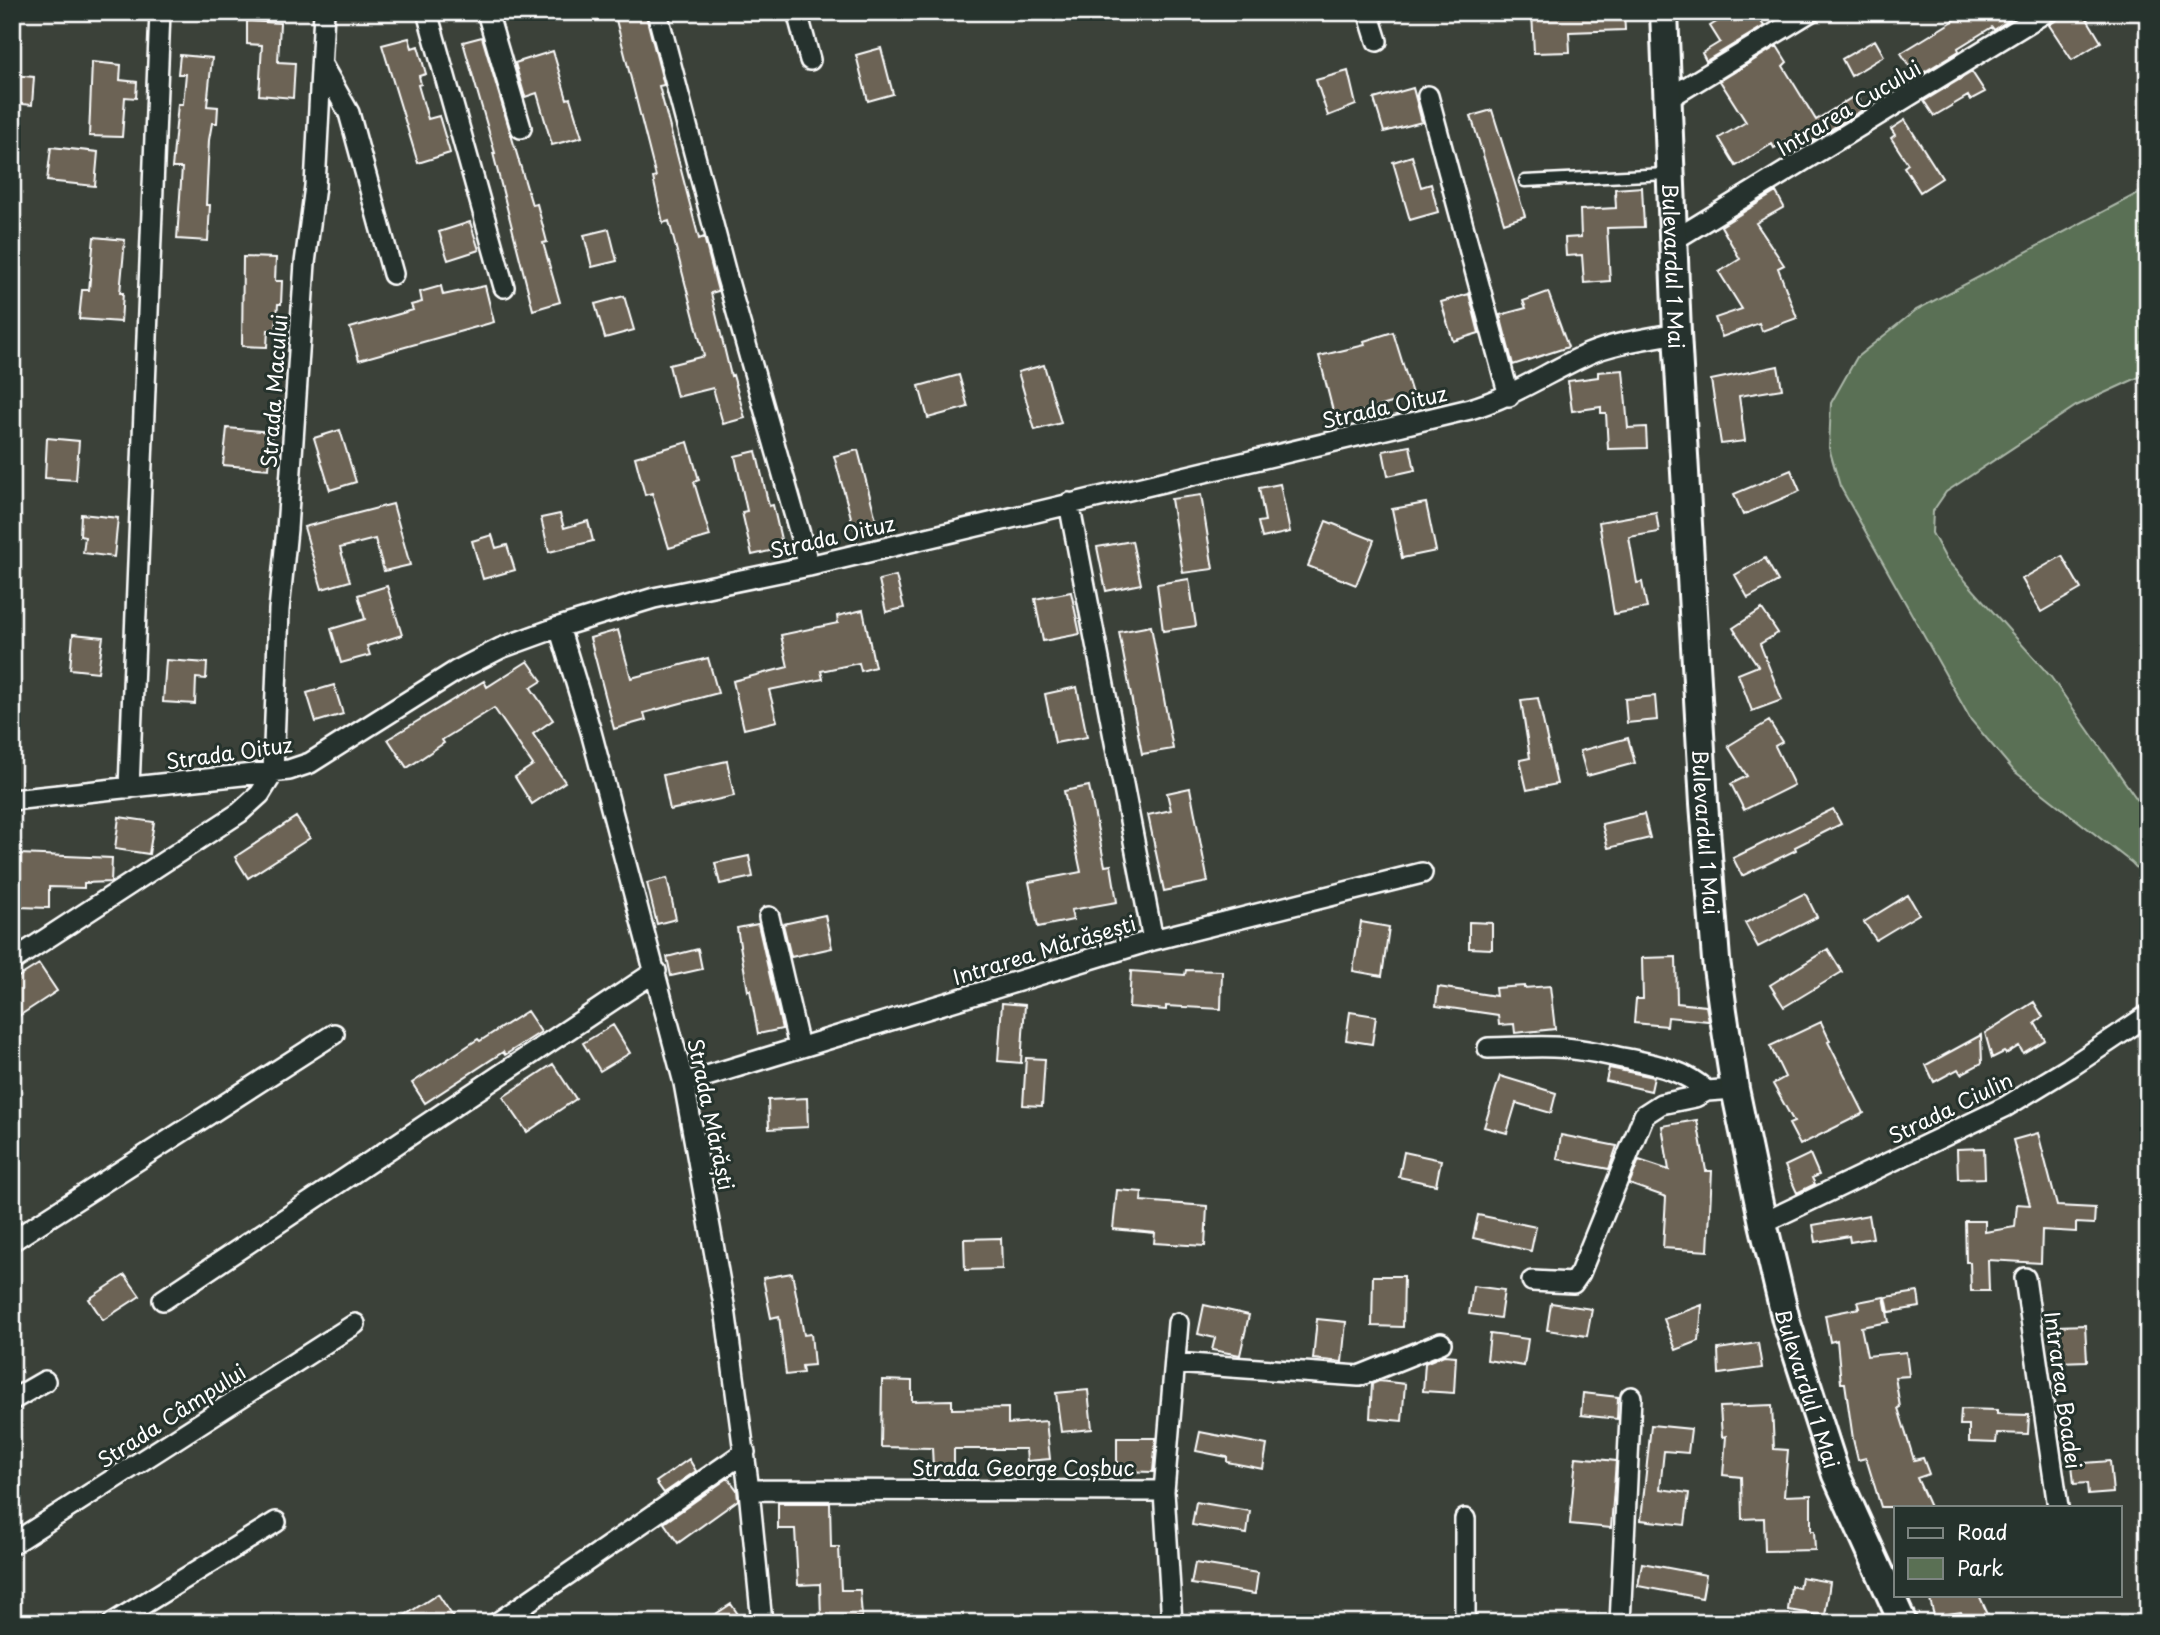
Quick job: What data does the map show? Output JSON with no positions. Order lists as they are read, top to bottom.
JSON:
{
  "streets": {
    "main road": ["Bulevardul 1 Mai"],
    "street": [
      "Intrarea Cucului",
      "Strada Macului",
      "Strada Oituz",
      "Intrarea Mărășești",
      "Strada Ciulin",
      "Strada Mărăști",
      "Intrarea Boadei",
      "Strada Câmpului",
      "Strada George Coșbuc"
    ]
  },
  "crossings": [
    ["Intrarea Cucului", "Bulevardul 1 Mai"],
    ["Bulevardul 1 Mai", "Strada Oituz"],
    ["Bulevardul 1 Mai", "Strada Ciulin"],
    ["Strada Macului", "Strada Oituz"],
    ["Strada Oituz", "Intrarea Mărășești"],
    ["Strada Oituz", "Strada Mărăști"],
    ["Intrarea Mărășești", "Strada Mărăști"],
    ["Strada Mărăști", "Strada George Coșbuc"]
  ],
  "legend": ["Road", "Park"]
}
